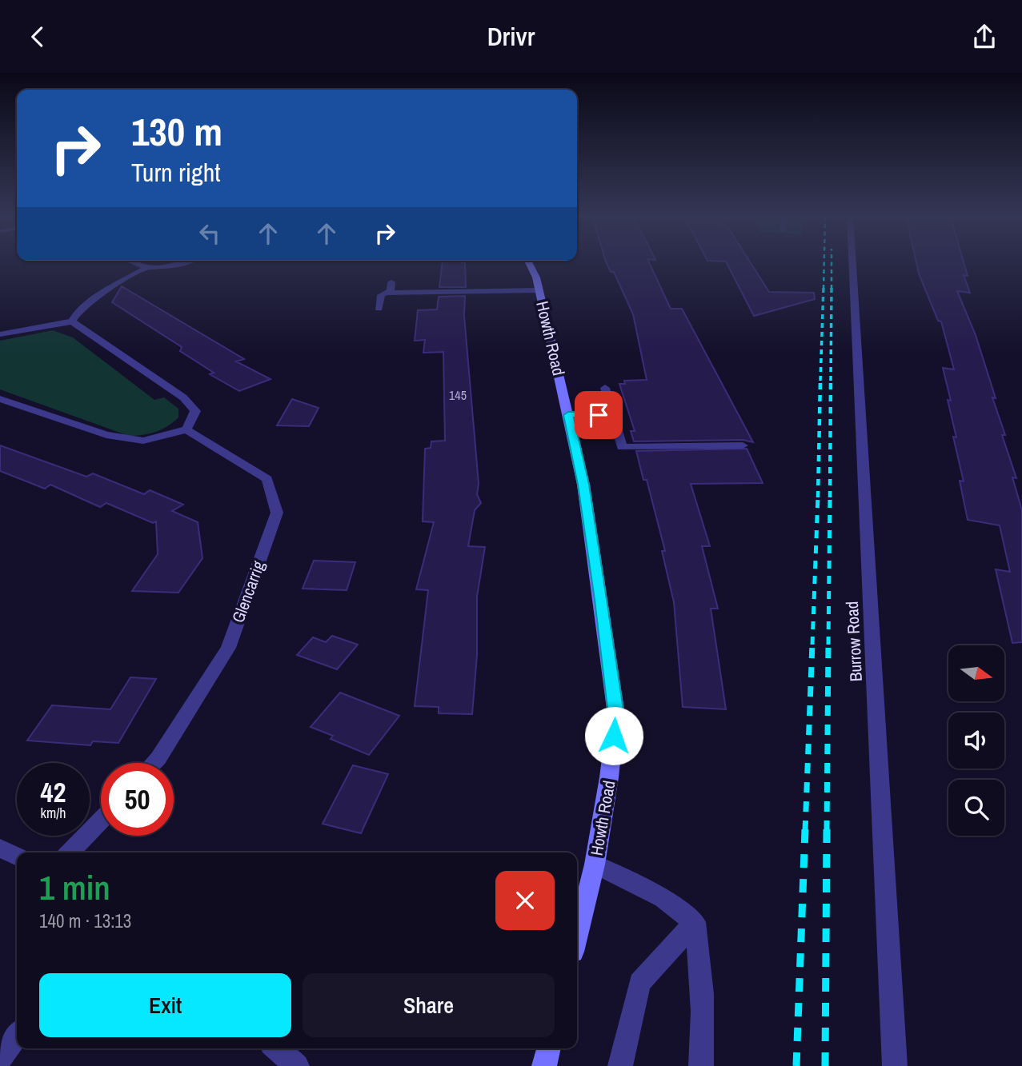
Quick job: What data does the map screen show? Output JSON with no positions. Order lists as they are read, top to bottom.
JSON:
{
  "streets": {
    "main road": ["Howth Road"],
    "street": ["Glencarrig", "Burrow Road"]
  },
  "house_numbers": ["145"],
  "north": "right",
  "page": {
    "header": "Drivr",
    "turn": ["130 m", "Turn right"],
    "speed": "42 km/h",
    "limit": "50",
    "heading": ["1 min", "140 m · 13:13"],
    "buttons": ["Exit", "Share"]
  }
}
